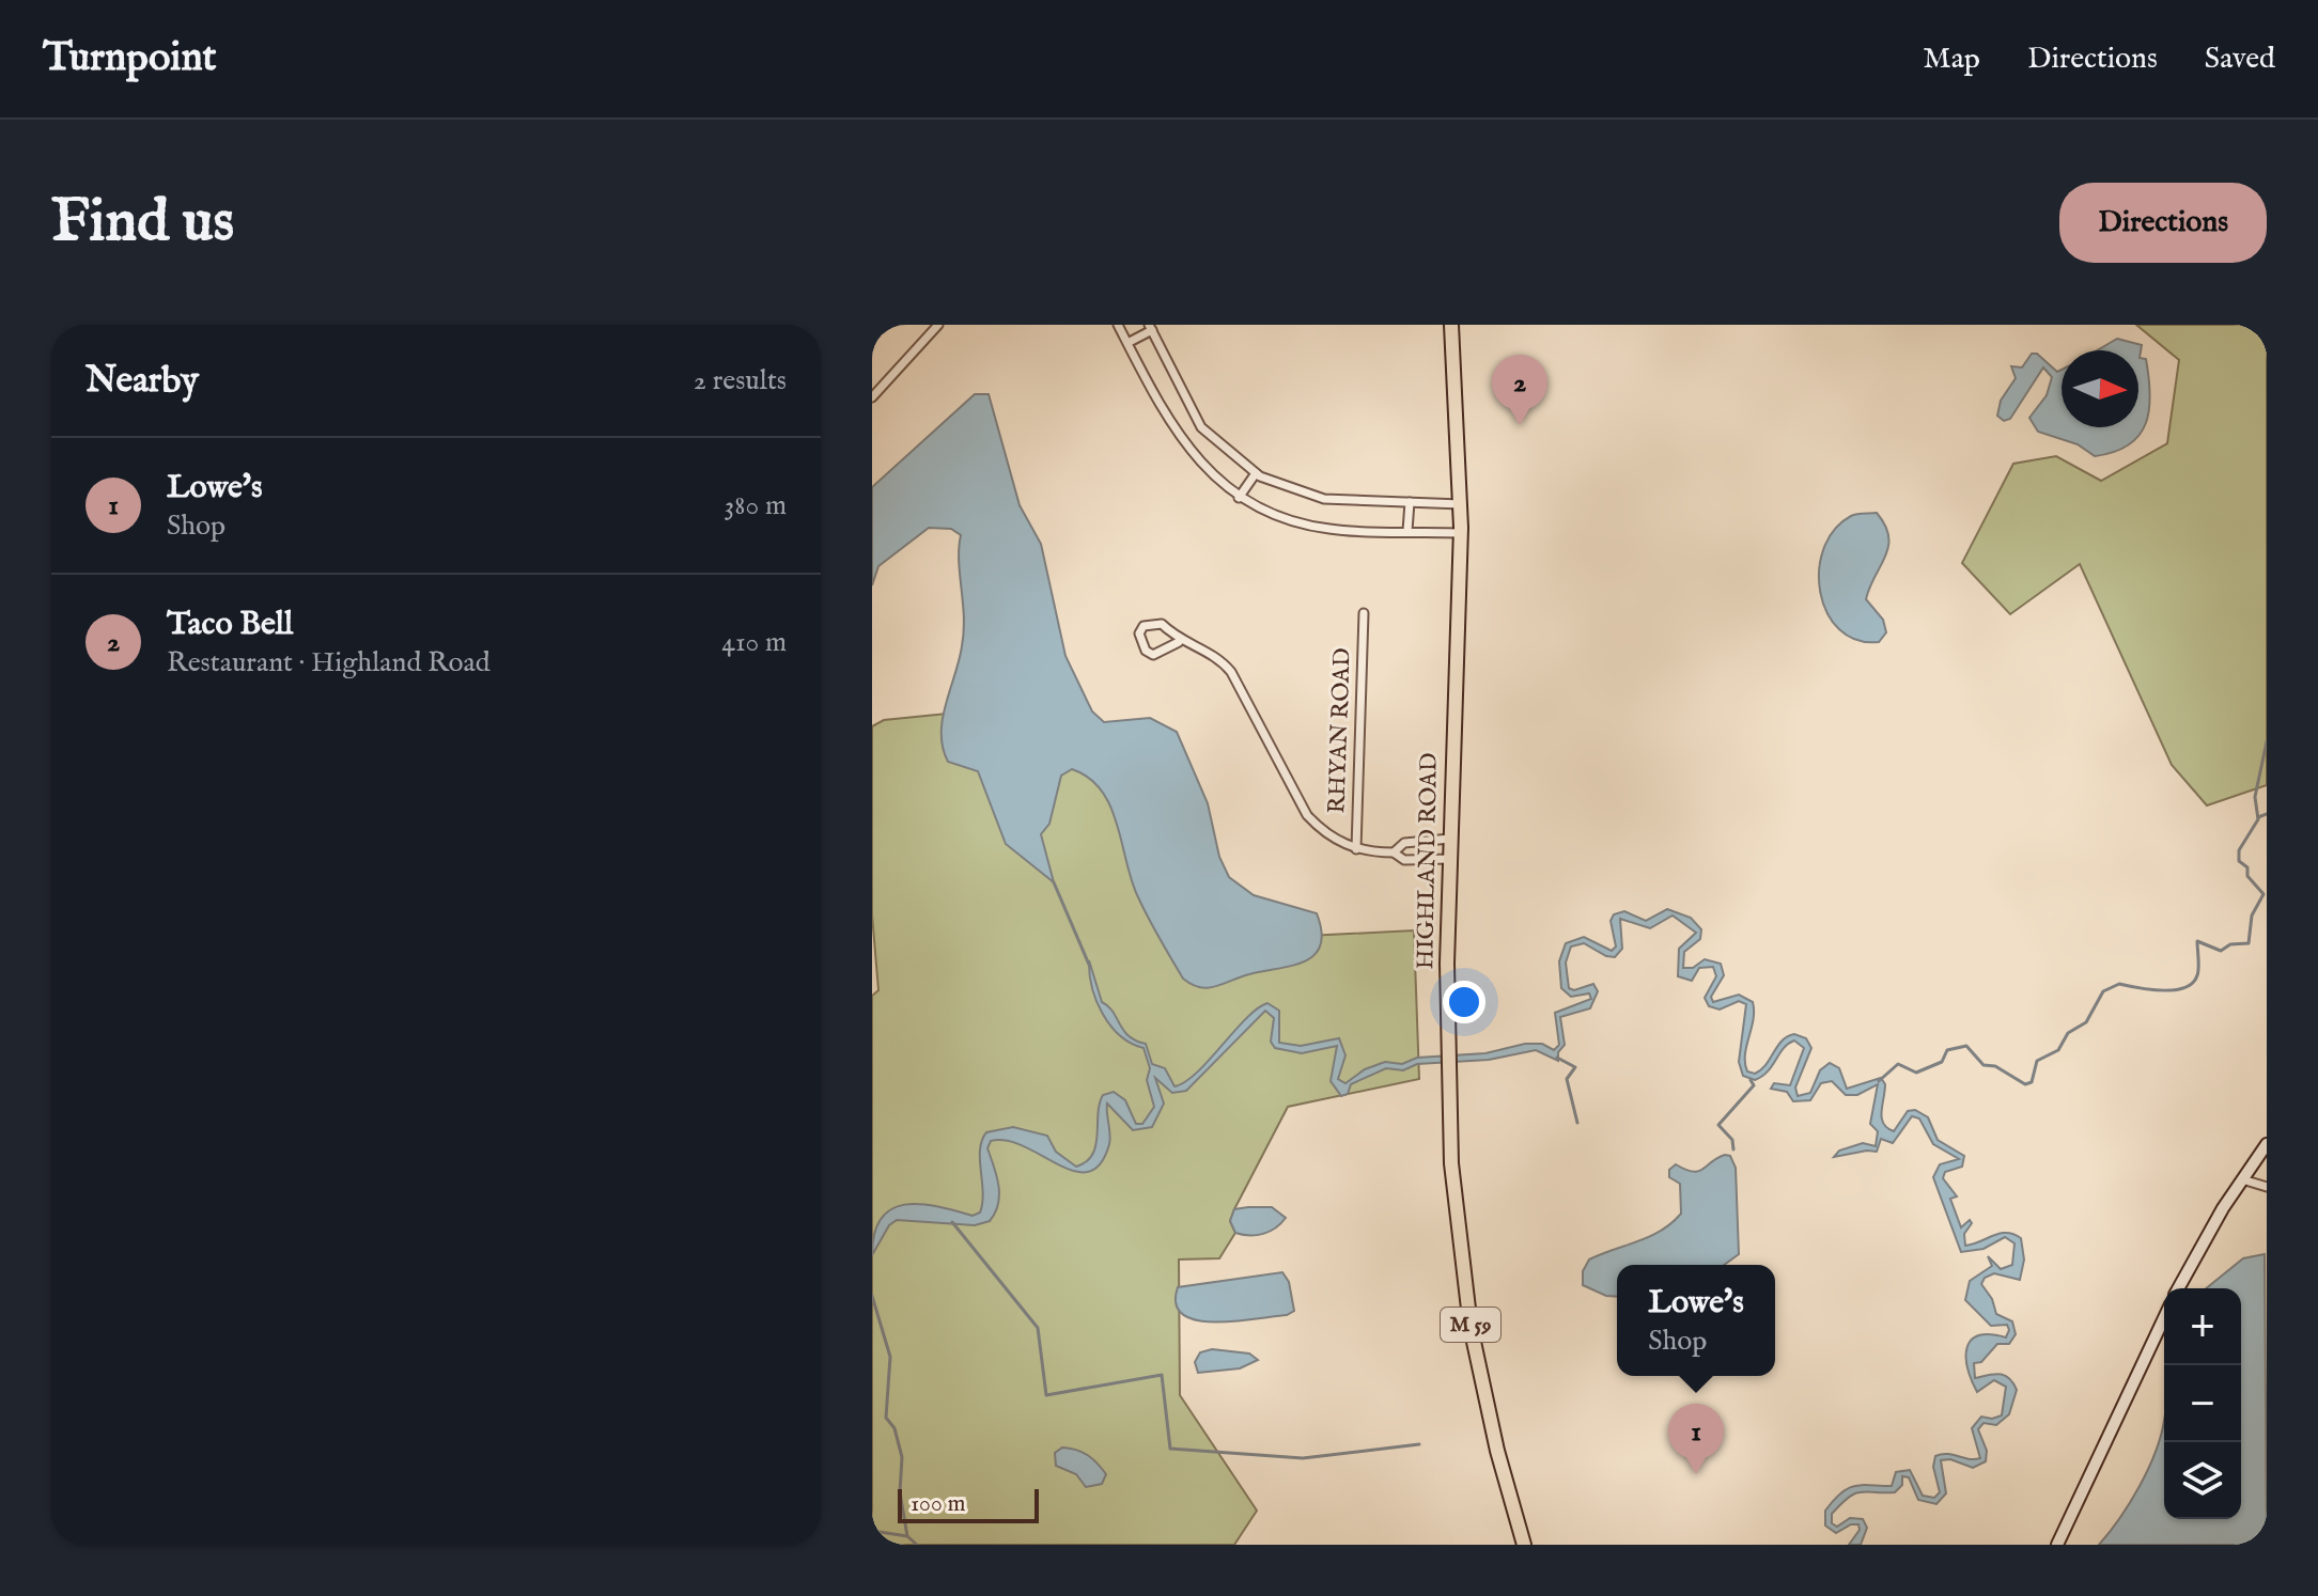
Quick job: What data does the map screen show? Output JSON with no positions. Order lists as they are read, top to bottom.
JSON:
{
  "streets": {
    "highway": ["HIGHLAND ROAD", "M 59"],
    "street": ["RHYAN ROAD"]
  },
  "scale_bar": "100 m",
  "north": "right",
  "page": {
    "header": "Turnpoint",
    "nav": ["Map", "Directions", "Saved"],
    "buttons": "Directions",
    "title": "Find us",
    "heading": ["Nearby", "2 results"],
    "pins": ["2", "1"],
    "list": [
      {
        "mark": "1",
        "name": "Lowe's",
        "note": "Shop",
        "value": "380 m"
      },
      {
        "mark": "2",
        "name": "Taco Bell",
        "note": "Restaurant · Highland Road",
        "value": "410 m"
      }
    ],
    "popup": ["Lowe's", "Shop"],
    "map_buttons": ["+", "−"],
    "scale": "100 m"
  }
}
